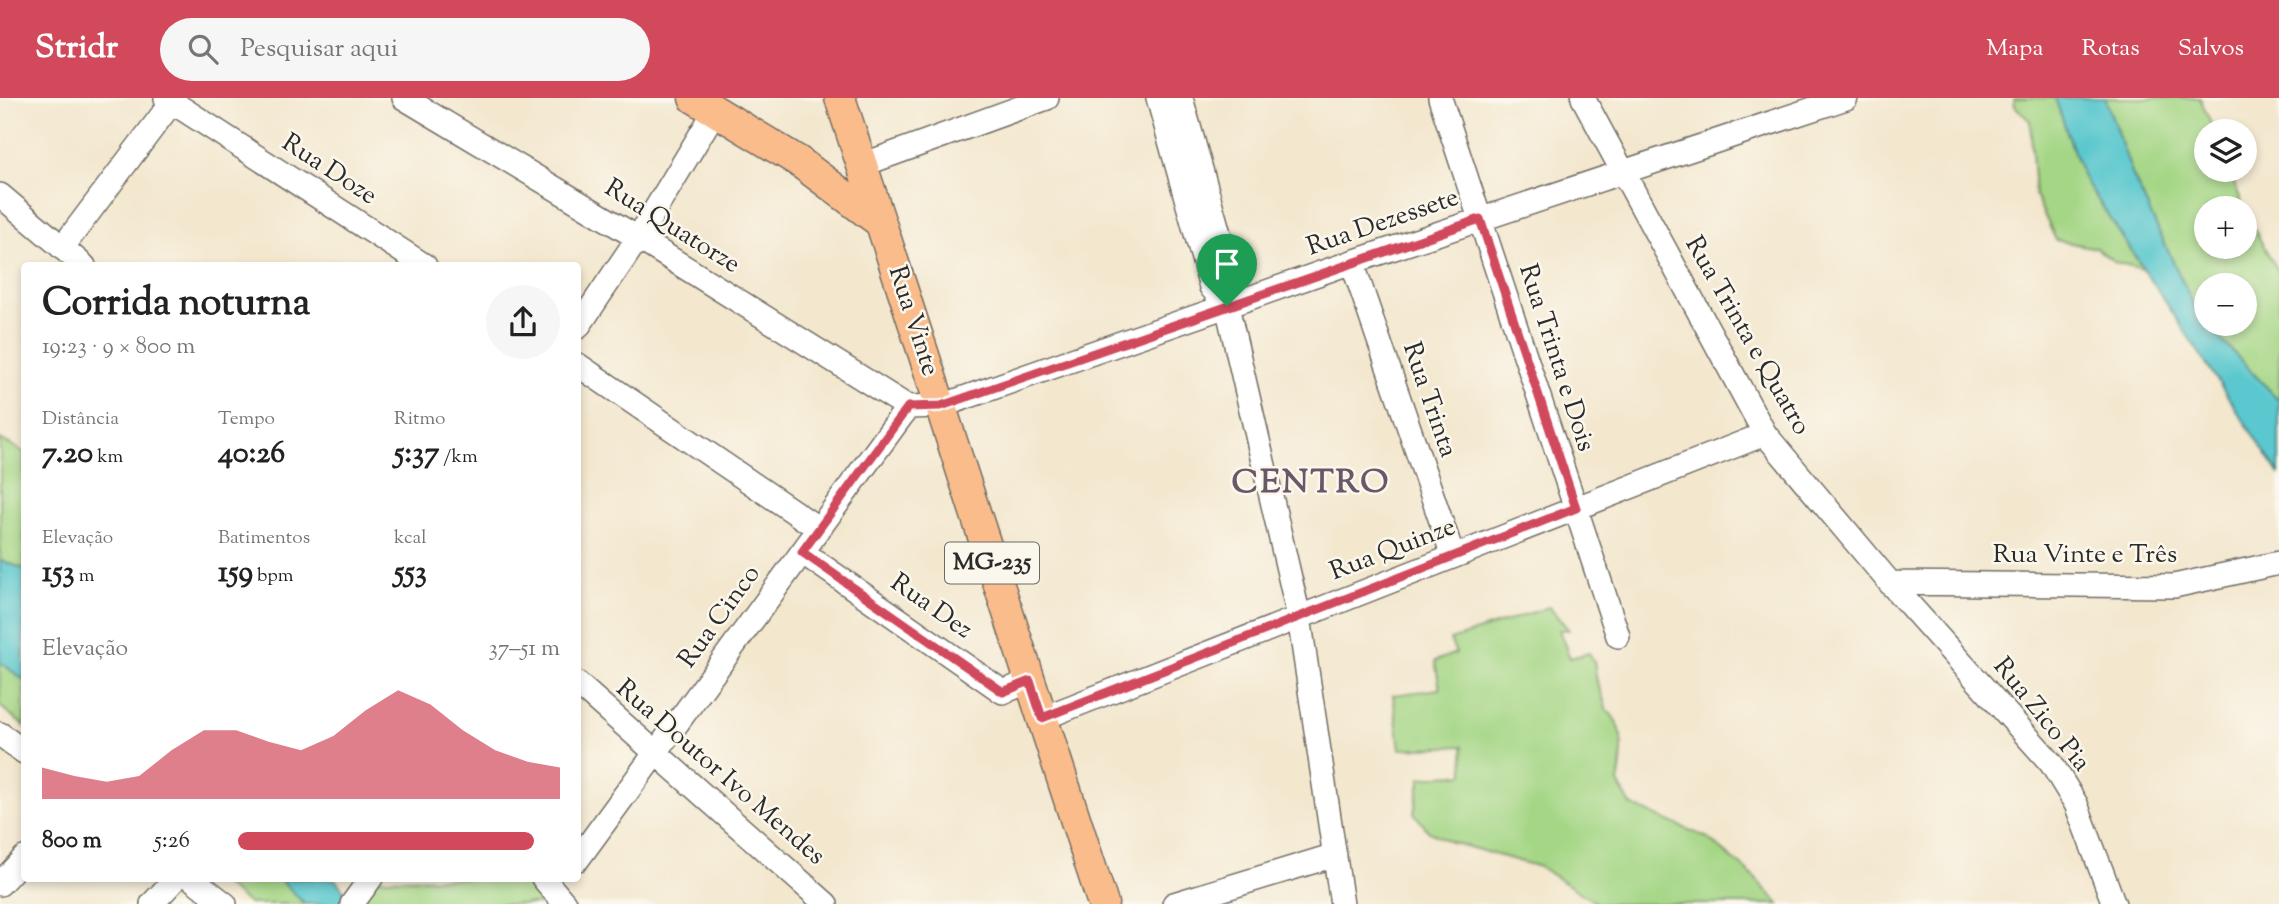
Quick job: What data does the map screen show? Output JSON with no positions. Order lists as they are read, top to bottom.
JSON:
{
  "streets": {
    "main road": ["Rua Vinte", "MG-235"],
    "street": [
      "Rua Doze",
      "Rua Dezessete",
      "Rua Quatorze",
      "Rua Trinta e Quatro",
      "Rua Trinta e Dois",
      "Rua Trinta",
      "Rua Quinze",
      "Rua Vinte e Três",
      "Rua Dez",
      "Rua Cinco",
      "Rua Zico Pia",
      "Rua Doutor Ivo Mendes"
    ]
  },
  "crossings": [
    ["Rua Dezessete", "Rua Quatorze"],
    ["Rua Dezessete", "Rua Vinte"],
    ["Rua Dezessete", "Rua Trinta e Quatro"],
    ["Rua Dezessete", "Rua Trinta e Dois"],
    ["Rua Dezessete", "Rua Trinta"],
    ["Rua Dezessete", "Rua Cinco"],
    ["Rua Quatorze", "Rua Cinco"],
    ["Rua Vinte", "Rua Quinze"],
    ["Rua Vinte", "Rua Dez"],
    ["Rua Trinta e Quatro", "Rua Quinze"],
    ["Rua Trinta e Quatro", "Rua Vinte e Três"],
    ["Rua Trinta e Quatro", "Rua Zico Pia"],
    ["Rua Trinta e Dois", "Rua Quinze"],
    ["Rua Trinta", "Rua Quinze"],
    ["Rua Vinte e Três", "Rua Zico Pia"],
    ["Rua Dez", "Rua Cinco"],
    ["Rua Cinco", "Rua Doutor Ivo Mendes"]
  ],
  "districts": ["CENTRO"],
  "page": {
    "header": "Stridr",
    "search": "Pesquisar aqui",
    "nav": ["Mapa", "Rotas", "Salvos"],
    "map_buttons": ["+", "−"],
    "heading": ["Corrida noturna", "19:23 · 9 × 800 m"],
    "stats": [
      ["Distância", "7.20 km"],
      ["Tempo", "40:26"],
      ["Ritmo", "5:37 /km"],
      ["Elevação", "153 m"],
      ["Batimentos", "159 bpm"],
      ["kcal", "553"]
    ],
    "chart": ["Elevação", "37–51 m"],
    "list": [
      {
        "name": "800 m",
        "note": "5:26"
      }
    ]
  }
}
